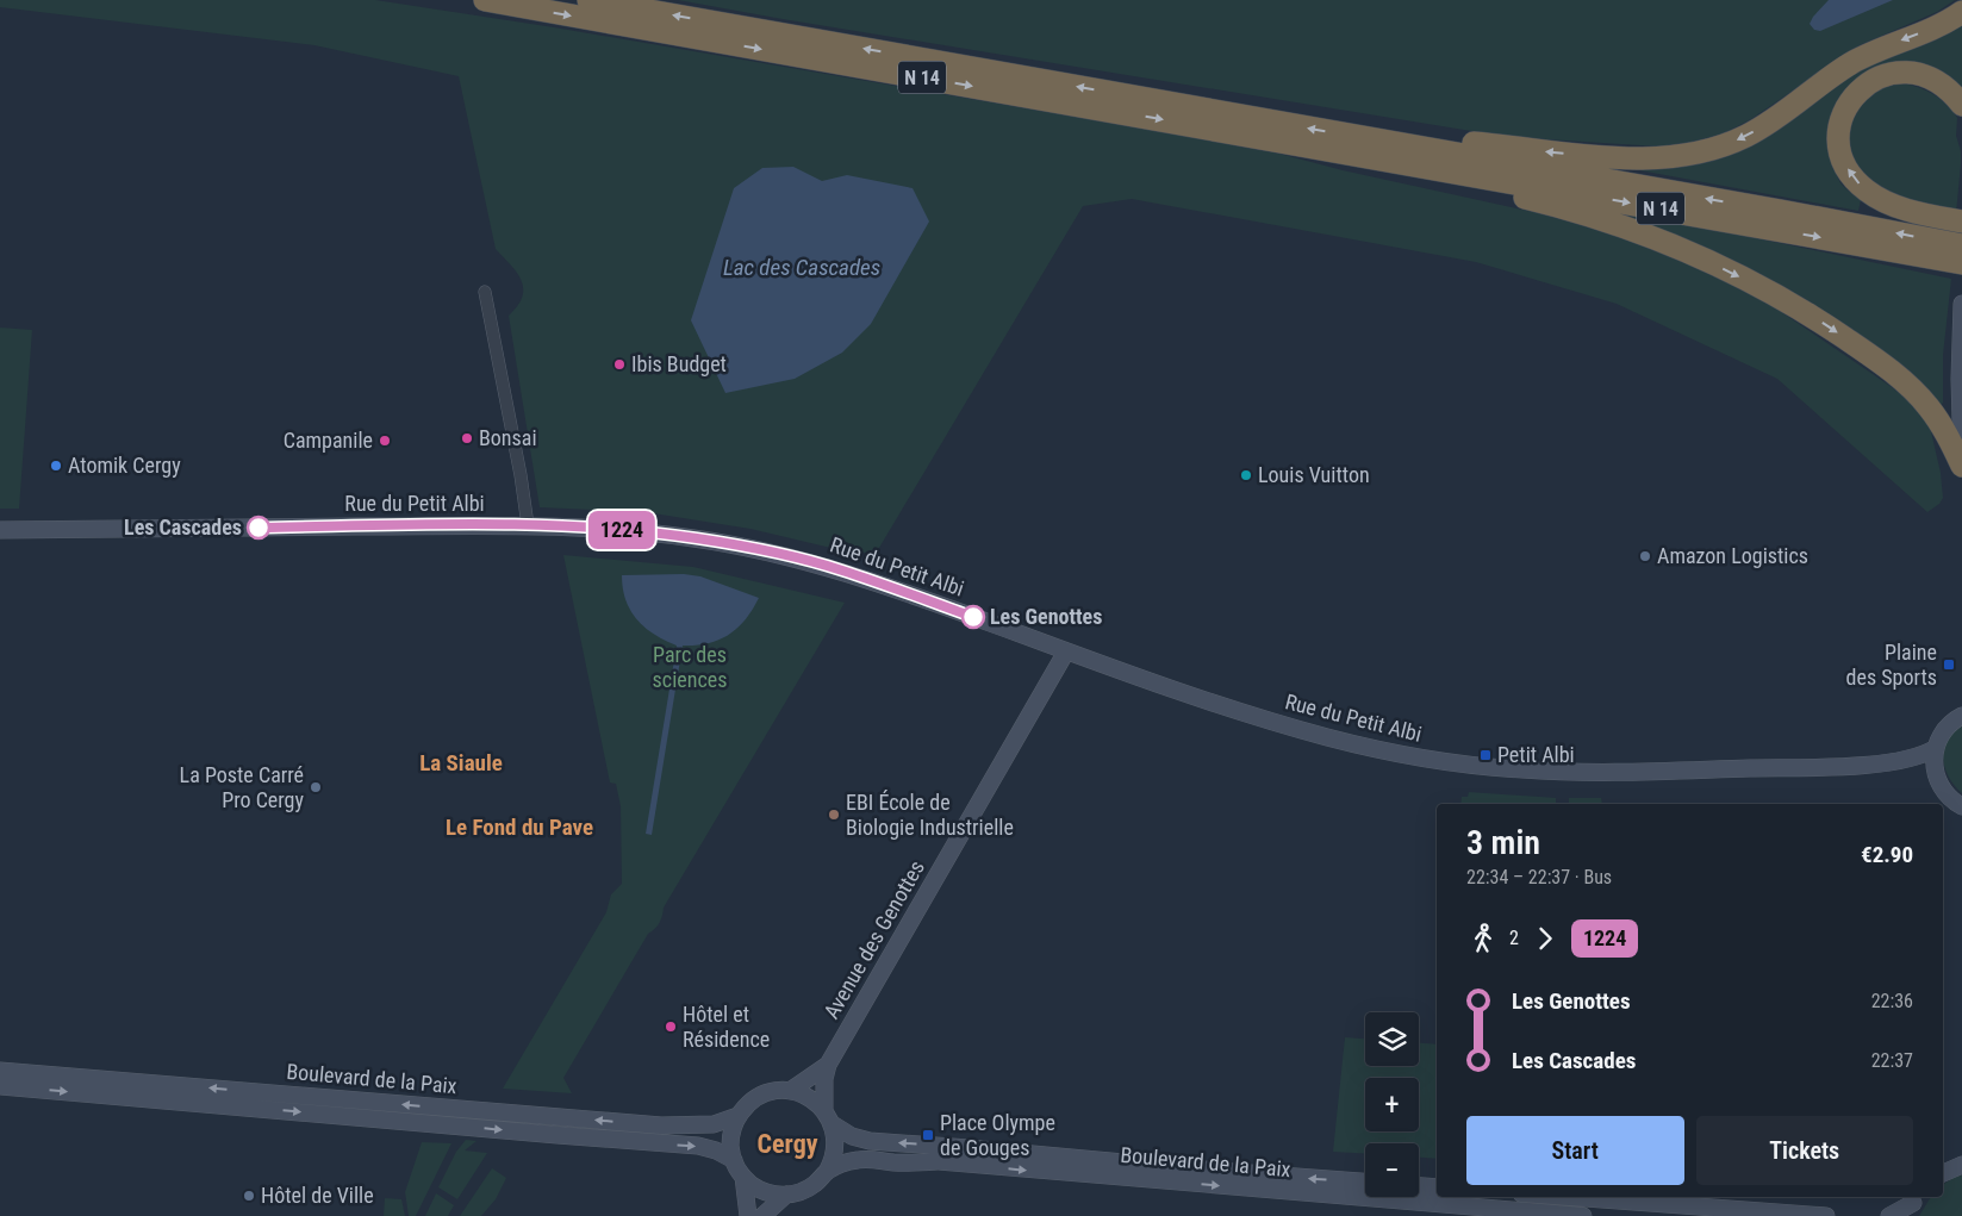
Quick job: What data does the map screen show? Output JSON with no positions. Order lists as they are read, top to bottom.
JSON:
{
  "streets": {
    "highway": ["N 14"],
    "main road": ["Rue du Petit Albi", "Avenue des Genottes", "Boulevard de la Paix"]
  },
  "crossings": [
    ["Rue du Petit Albi", "Avenue des Genottes"],
    ["Avenue des Genottes", "Boulevard de la Paix"]
  ],
  "districts": ["La Siaule", "Le Fond du Pave", "Cergy"],
  "water": ["Lac des Cascades"],
  "parks": ["Parc des sciences"],
  "places": {
    "other": [
      "Ibis Budget",
      "Bonsai",
      "Campanile",
      "Atomik Cergy",
      "Louis Vuitton",
      "Les Cascades",
      "Amazon Logistics",
      "Les Genottes",
      "La Poste Carré Pro Cergy",
      "EBI École de Biologie Industrielle",
      "Hôtel et Résidence",
      "Hôtel de Ville"
    ],
    "transit": ["Plaine des Sports", "Petit Albi", "Place Olympe de Gouges"]
  },
  "lines": ["bus line 1224"],
  "page": {
    "on_map": "1224",
    "heading": ["3 min", "22:34 – 22:37 · Bus", "€2.90"],
    "legs": ["2", "1224"],
    "list": [
      {
        "name": "Les Genottes",
        "value": "22:36"
      },
      {
        "name": "Les Cascades",
        "value": "22:37"
      }
    ],
    "map_buttons": ["+", "−"],
    "buttons": ["Start", "Tickets"]
  }
}
